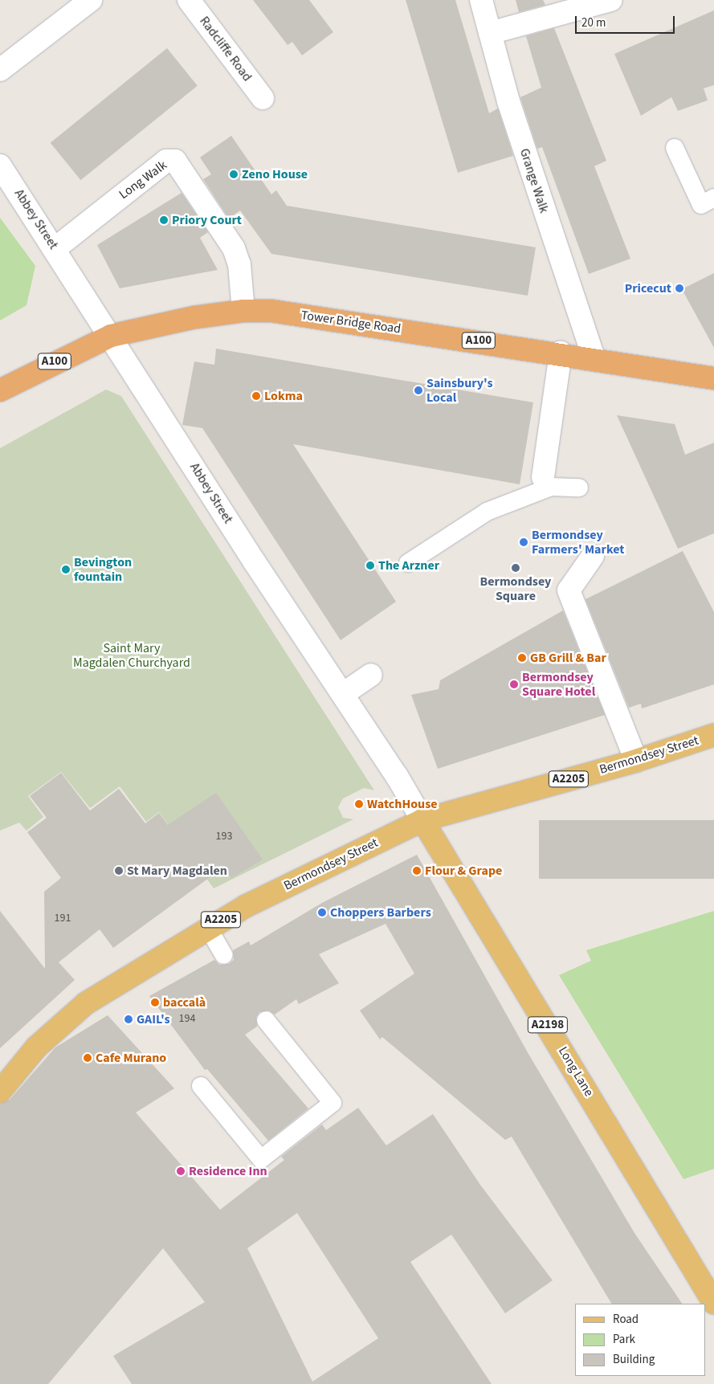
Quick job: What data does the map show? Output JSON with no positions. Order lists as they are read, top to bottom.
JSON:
{
  "streets": {
    "highway": ["Tower Bridge Road", "A100"],
    "main road": [
      "Bermondsey Street",
      "A2205",
      "A2198",
      "Long Lane"
    ],
    "street": [
      "Radcliffe Road",
      "Long Walk",
      "Grange Walk",
      "Abbey Street"
    ]
  },
  "crossings": [
    ["Long Walk", "Abbey Street"],
    ["Long Walk", "Tower Bridge Road"],
    ["Grange Walk", "Tower Bridge Road"],
    ["Abbey Street", "Tower Bridge Road"],
    ["Abbey Street", "Bermondsey Street"],
    ["Abbey Street", "Long Lane"],
    ["Bermondsey Street", "Long Lane"]
  ],
  "parks": ["Saint Mary Magdalen Churchyard"],
  "places": [
    "Zeno House",
    "Priory Court",
    "Pricecut",
    "Sainsbury's Local",
    "Lokma",
    "Bermondsey Farmers' Market",
    "The Arzner",
    "Bermondsey Square",
    "Bevington fountain",
    "GB Grill & Bar",
    "Bermondsey Square Hotel",
    "WatchHouse",
    "St Mary Magdalen",
    "Flour & Grape",
    "Choppers Barbers",
    "baccalà",
    "GAIL's",
    "Cafe Murano",
    "Residence Inn"
  ],
  "house_numbers": ["193", "191", "194"],
  "legend": ["Road", "Park", "Building"],
  "scale_bar": "20 m"
}
